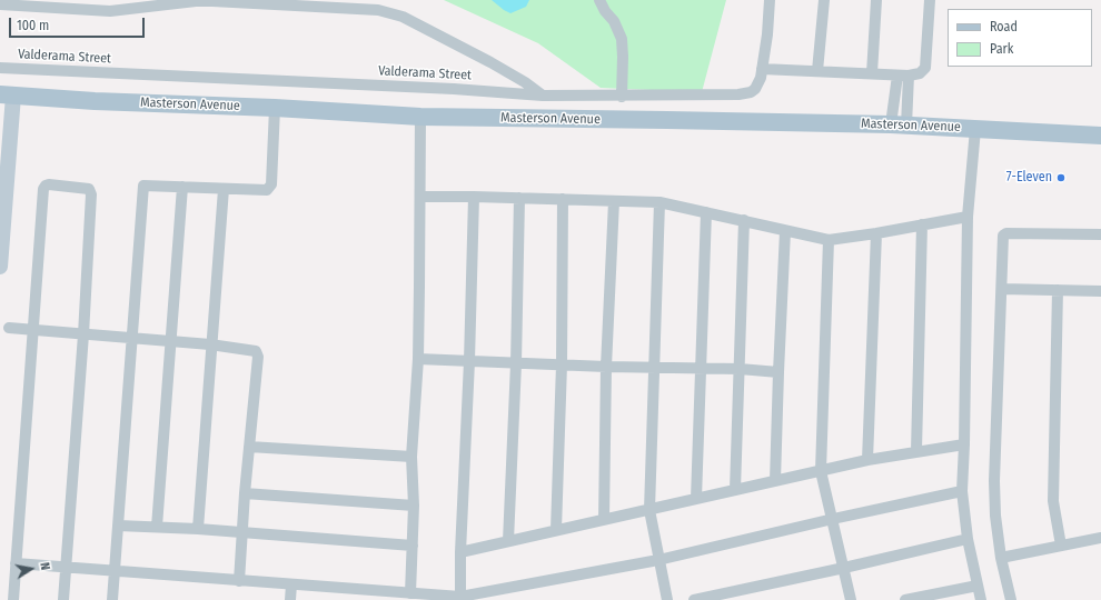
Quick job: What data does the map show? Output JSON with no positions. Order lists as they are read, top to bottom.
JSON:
{
  "streets": {
    "main road": ["Masterson Avenue"],
    "street": ["Valderama Street"]
  },
  "places": ["7-Eleven"],
  "legend": ["Road", "Park"],
  "scale_bar": "100 m",
  "north": "right"
}
